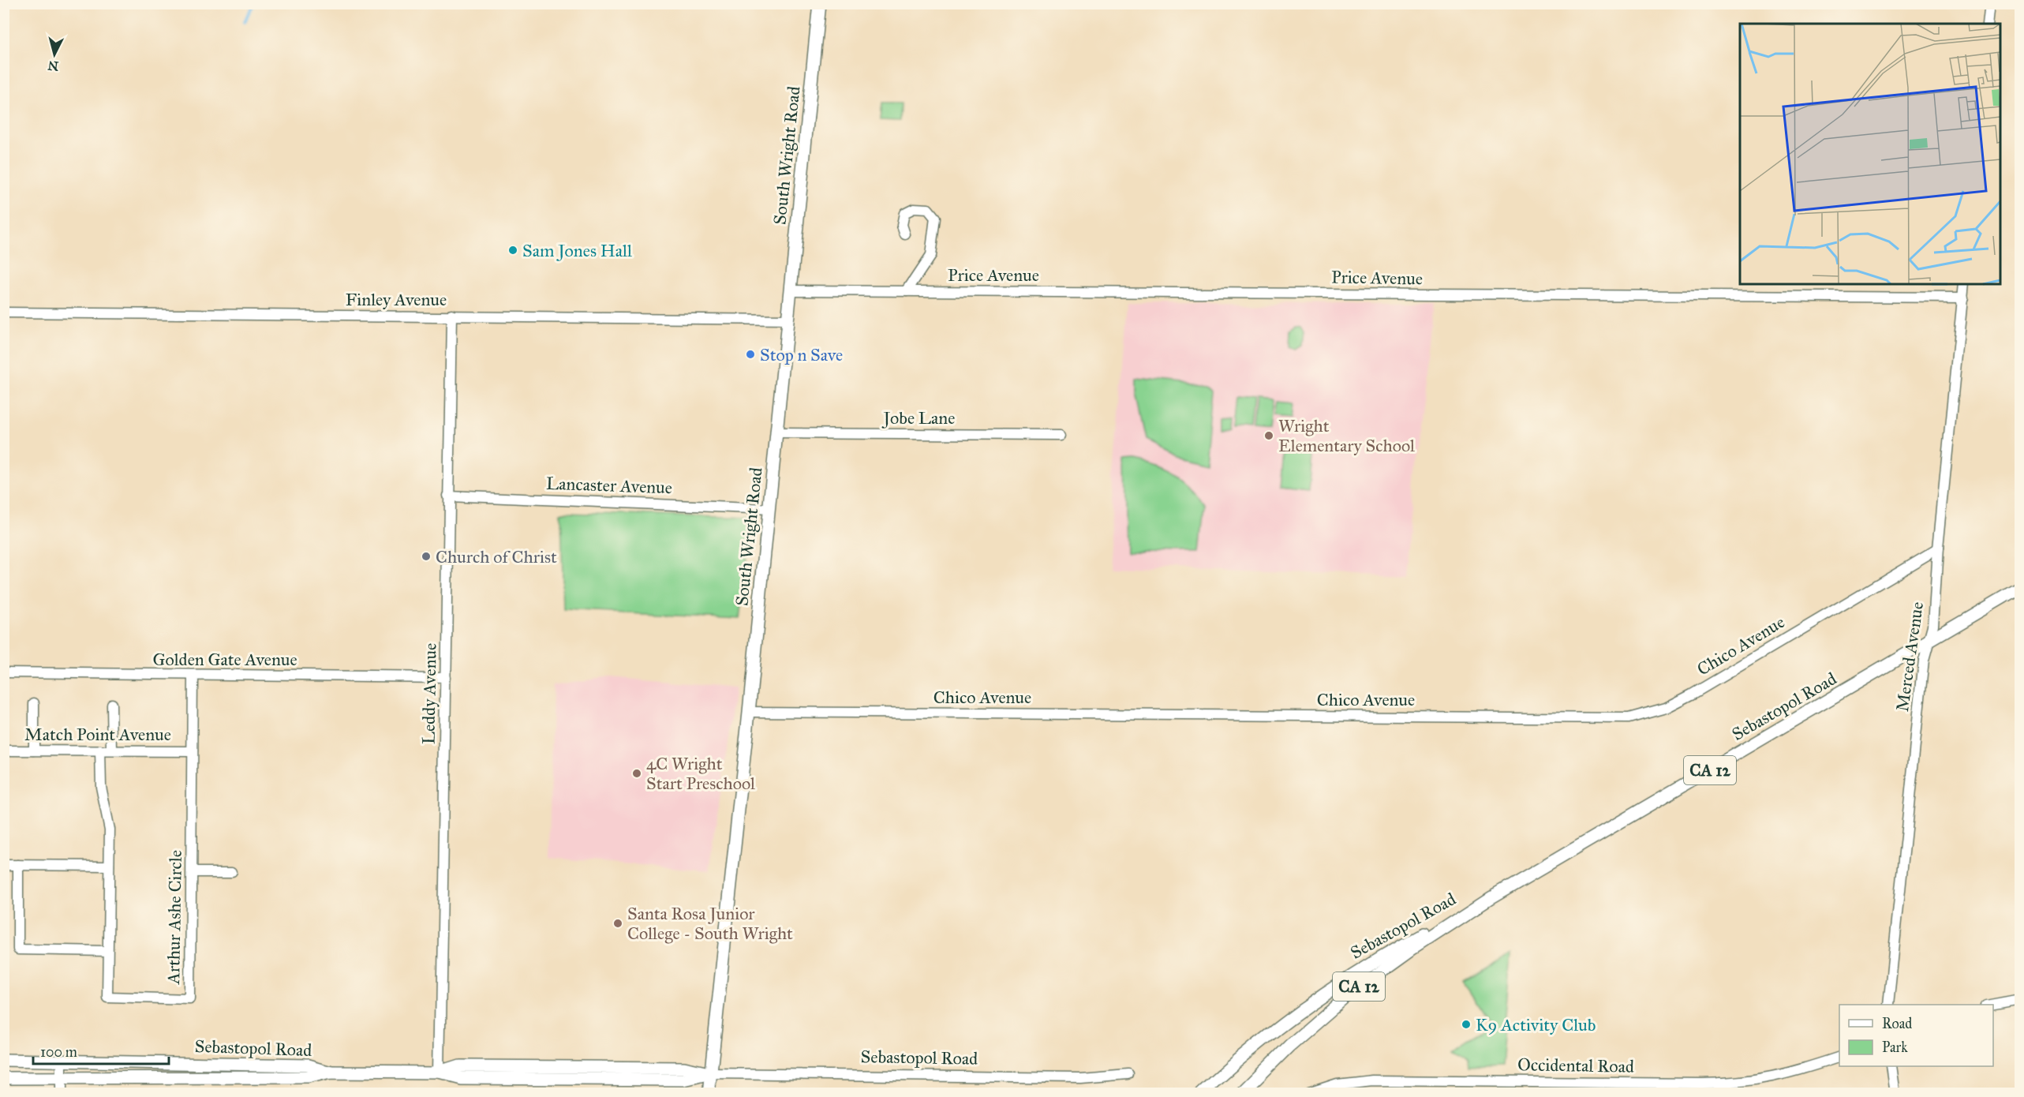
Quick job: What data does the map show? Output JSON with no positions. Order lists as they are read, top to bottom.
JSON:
{
  "streets": {
    "main road": ["South Wright Road", "Sebastopol Road", "CA 12"],
    "street": [
      "Price Avenue",
      "Finley Avenue",
      "Jobe Lane",
      "Lancaster Avenue",
      "Chico Avenue",
      "Merced Avenue",
      "Golden Gate Avenue",
      "Leddy Avenue",
      "Match Point Avenue",
      "Arthur Ashe Circle",
      "Occidental Road"
    ]
  },
  "crossings": [
    ["South Wright Road", "Price Avenue"],
    ["South Wright Road", "Finley Avenue"],
    ["South Wright Road", "Jobe Lane"],
    ["South Wright Road", "Lancaster Avenue"],
    ["South Wright Road", "Chico Avenue"],
    ["South Wright Road", "Sebastopol Road"],
    ["Price Avenue", "Merced Avenue"],
    ["Finley Avenue", "Leddy Avenue"],
    ["Lancaster Avenue", "Leddy Avenue"],
    ["Chico Avenue", "Merced Avenue"],
    ["Merced Avenue", "Sebastopol Road"],
    ["Golden Gate Avenue", "Leddy Avenue"],
    ["Golden Gate Avenue", "Arthur Ashe Circle"],
    ["Leddy Avenue", "Sebastopol Road"],
    ["Match Point Avenue", "Arthur Ashe Circle"]
  ],
  "places": [
    "Sam Jones Hall",
    "Stop n Save",
    "Wright Elementary School",
    "Church of Christ",
    "4C Wright Start Preschool",
    "Santa Rosa Junior College - South Wright",
    "K9 Activity Club"
  ],
  "legend": ["Road", "Park"],
  "scale_bar": "100 m",
  "north": "bottom"
}
